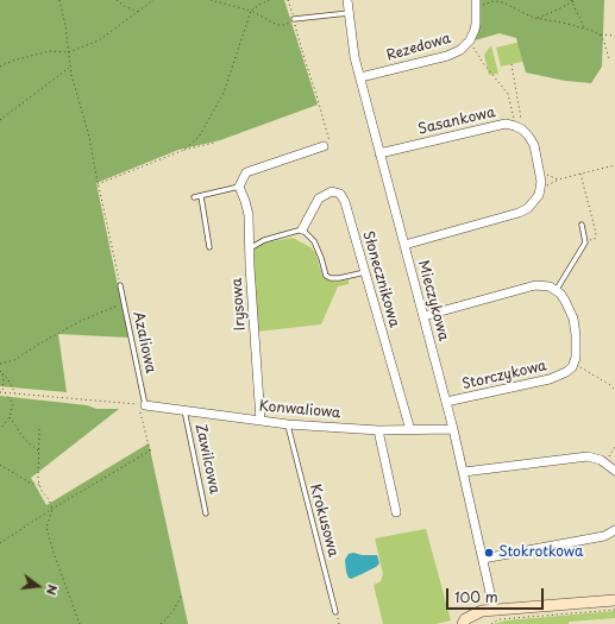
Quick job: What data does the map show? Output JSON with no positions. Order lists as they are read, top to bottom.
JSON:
{
  "streets": {
    "street": [
      "Rezedowa",
      "Sasankowa",
      "Słonecznikowa",
      "Mieczykowa",
      "Irysowa",
      "Storczykowa",
      "Konwaliowa"
    ],
    "lane": ["Azaliowa", "Zawilcowa", "Krokusowa"]
  },
  "crossings": [
    ["Rezedowa", "Mieczykowa"],
    ["Sasankowa", "Mieczykowa"],
    ["Słonecznikowa", "Konwaliowa"],
    ["Mieczykowa", "Storczykowa"],
    ["Mieczykowa", "Konwaliowa"],
    ["Irysowa", "Konwaliowa"],
    ["Azaliowa", "Konwaliowa"],
    ["Konwaliowa", "Zawilcowa"],
    ["Konwaliowa", "Krokusowa"]
  ],
  "places": ["Stokrotkowa"],
  "scale_bar": "100 m",
  "north": "right"
}
